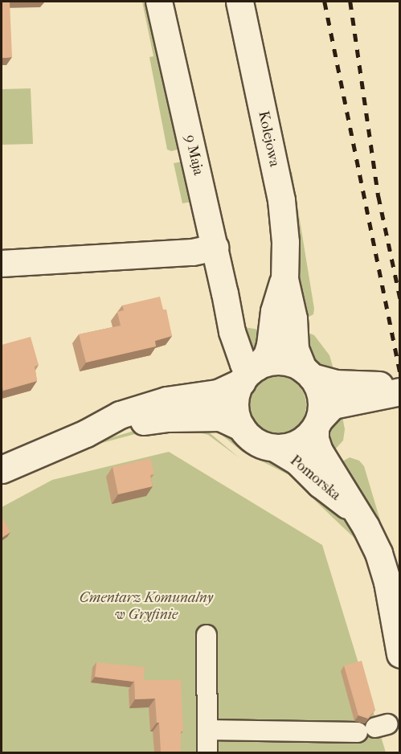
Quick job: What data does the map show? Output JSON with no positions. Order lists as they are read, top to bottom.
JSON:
{
  "streets": {
    "main road": ["Kolejowa", "Pomorska"],
    "street": ["9 Maja"]
  },
  "crossings": [
    ["Kolejowa", "9 Maja"],
    ["Kolejowa", "Pomorska"],
    ["9 Maja", "Pomorska"]
  ],
  "parks": ["Cmentarz Komunalny w Gryfinie"]
}
